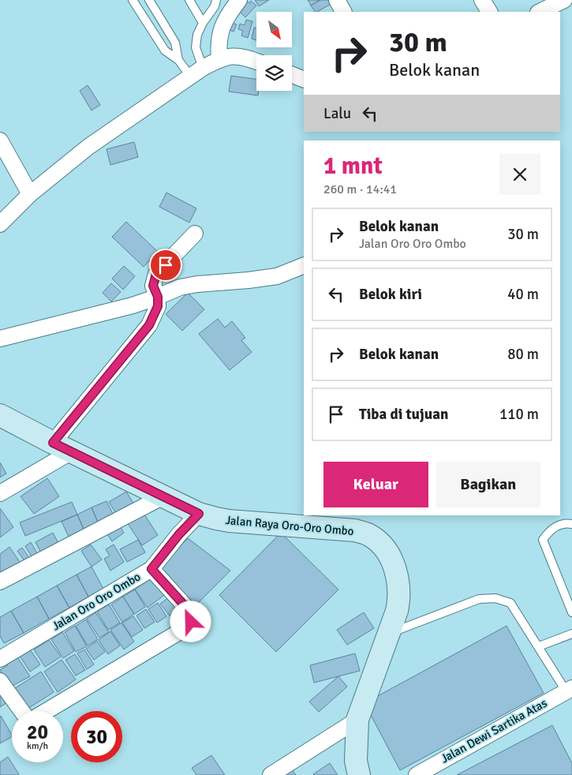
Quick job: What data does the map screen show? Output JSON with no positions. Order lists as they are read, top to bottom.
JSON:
{
  "streets": {
    "main road": ["Jalan Raya Oro-Oro Ombo"],
    "street": ["Jalan Oro Oro Ombo", "Jalan Dewi Sartika Atas"]
  },
  "crossings": [
    ["Jalan Raya Oro-Oro Ombo", "Jalan Oro Oro Ombo"]
  ],
  "north": "bottom right",
  "page": {
    "turn": ["30 m", "Belok kanan"],
    "then": "Lalu",
    "heading": ["1 mnt", "260 m · 14:41"],
    "list": [
      {
        "name": "Belok kanan",
        "note": "Jalan Oro Oro Ombo",
        "value": "30 m"
      },
      {
        "name": "Belok kiri",
        "value": "40 m"
      },
      {
        "name": "Belok kanan",
        "value": "80 m"
      },
      {
        "name": "Tiba di tujuan",
        "value": "110 m"
      }
    ],
    "buttons": ["Keluar", "Bagikan"],
    "speed": "20 km/h",
    "limit": "30"
  }
}
